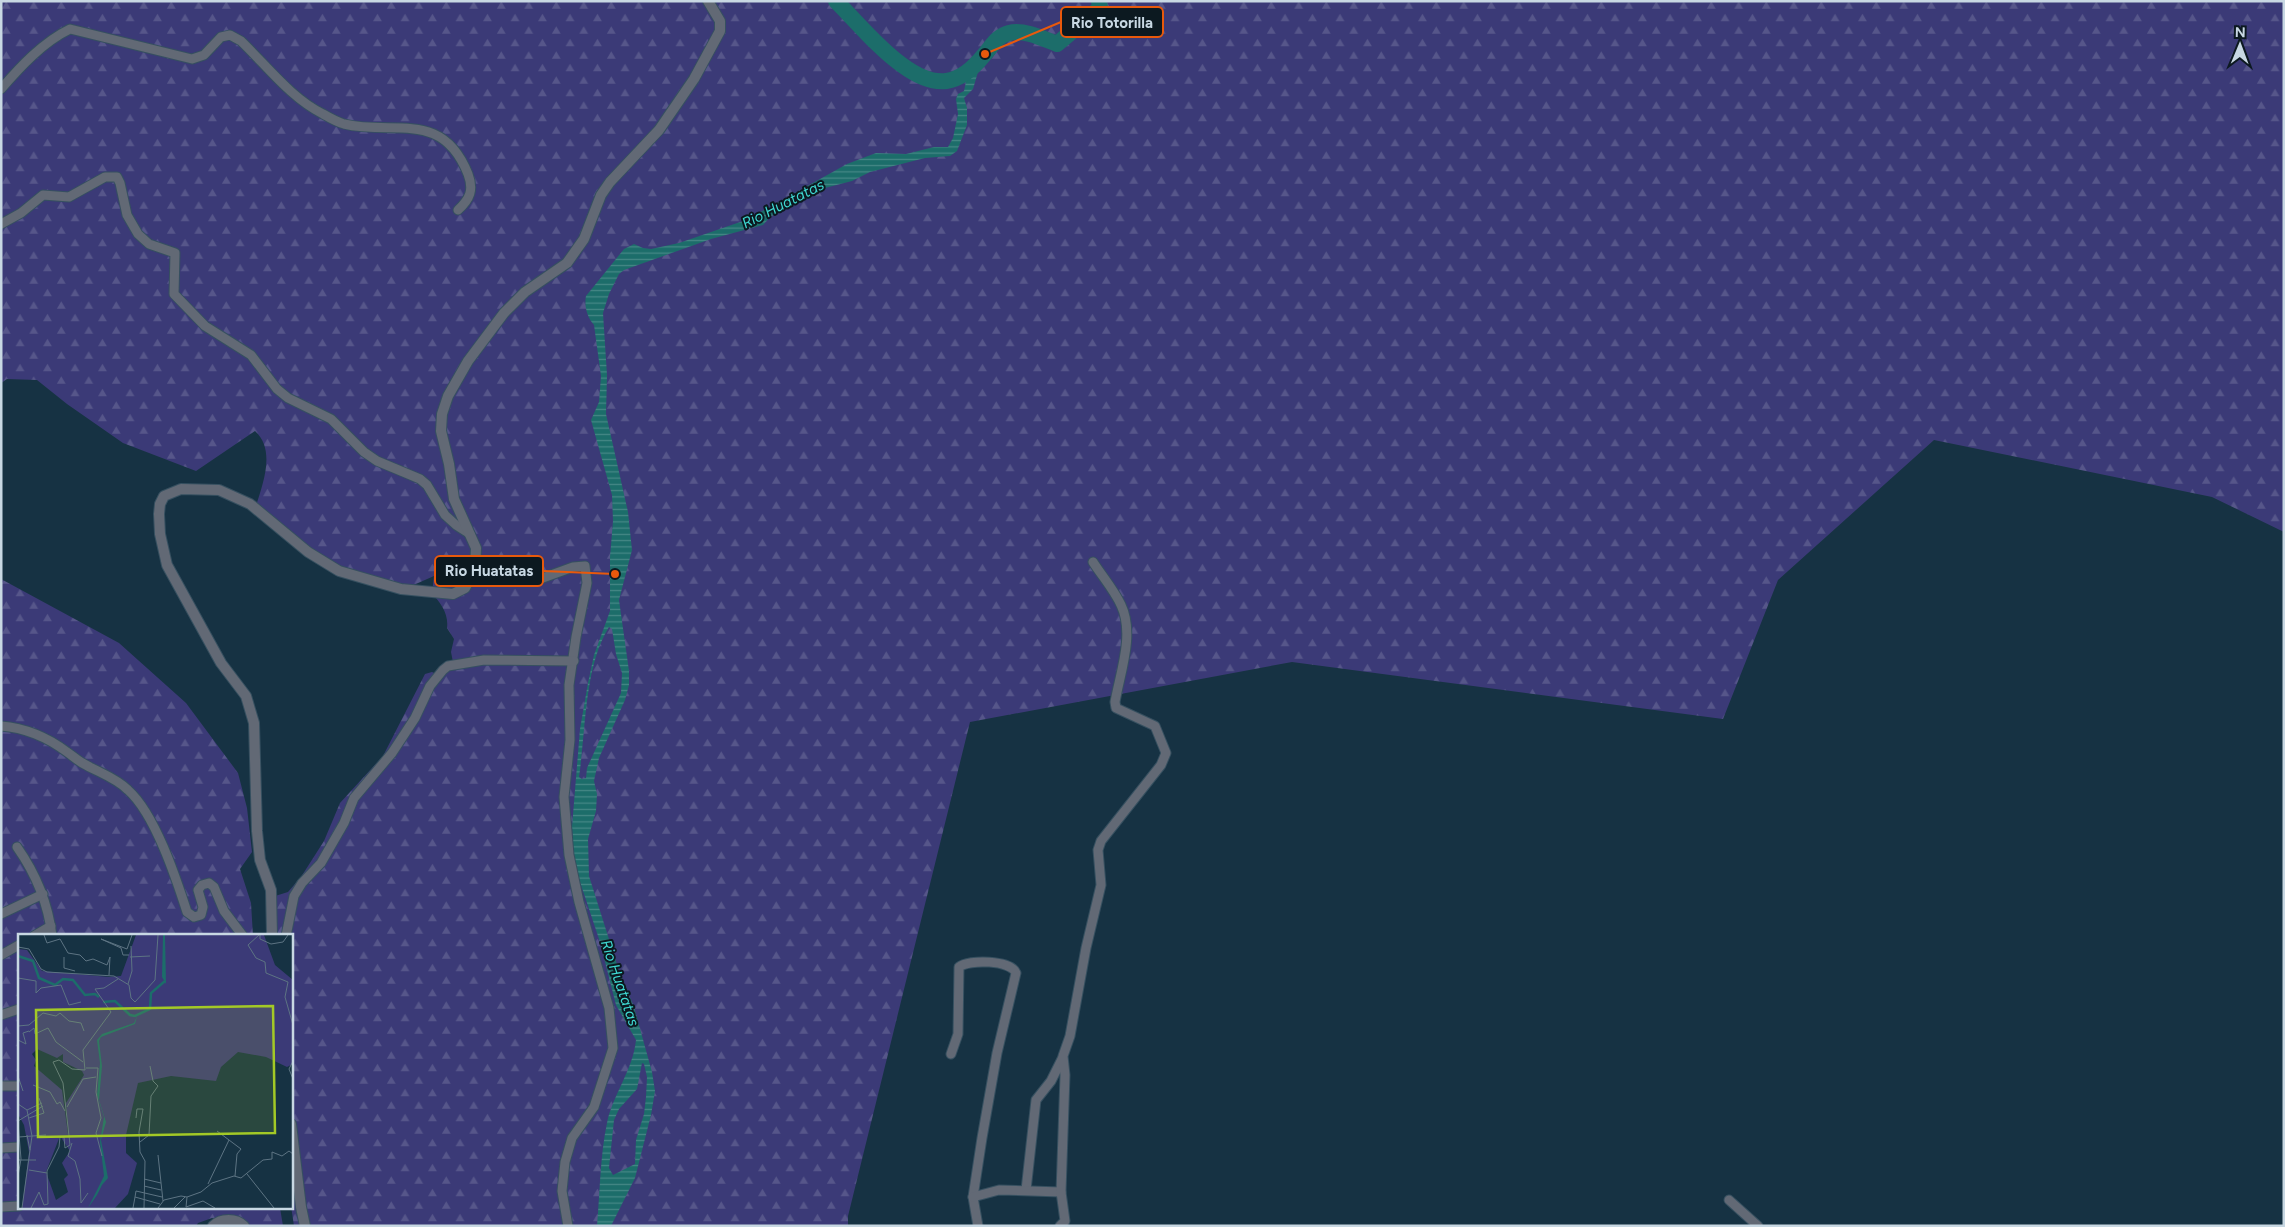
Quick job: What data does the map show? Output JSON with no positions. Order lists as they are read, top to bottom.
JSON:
{
  "water": ["Rio Huatatas"],
  "places": ["Rio Totorilla", "Rio Huatatas"],
  "north": "top"
}
